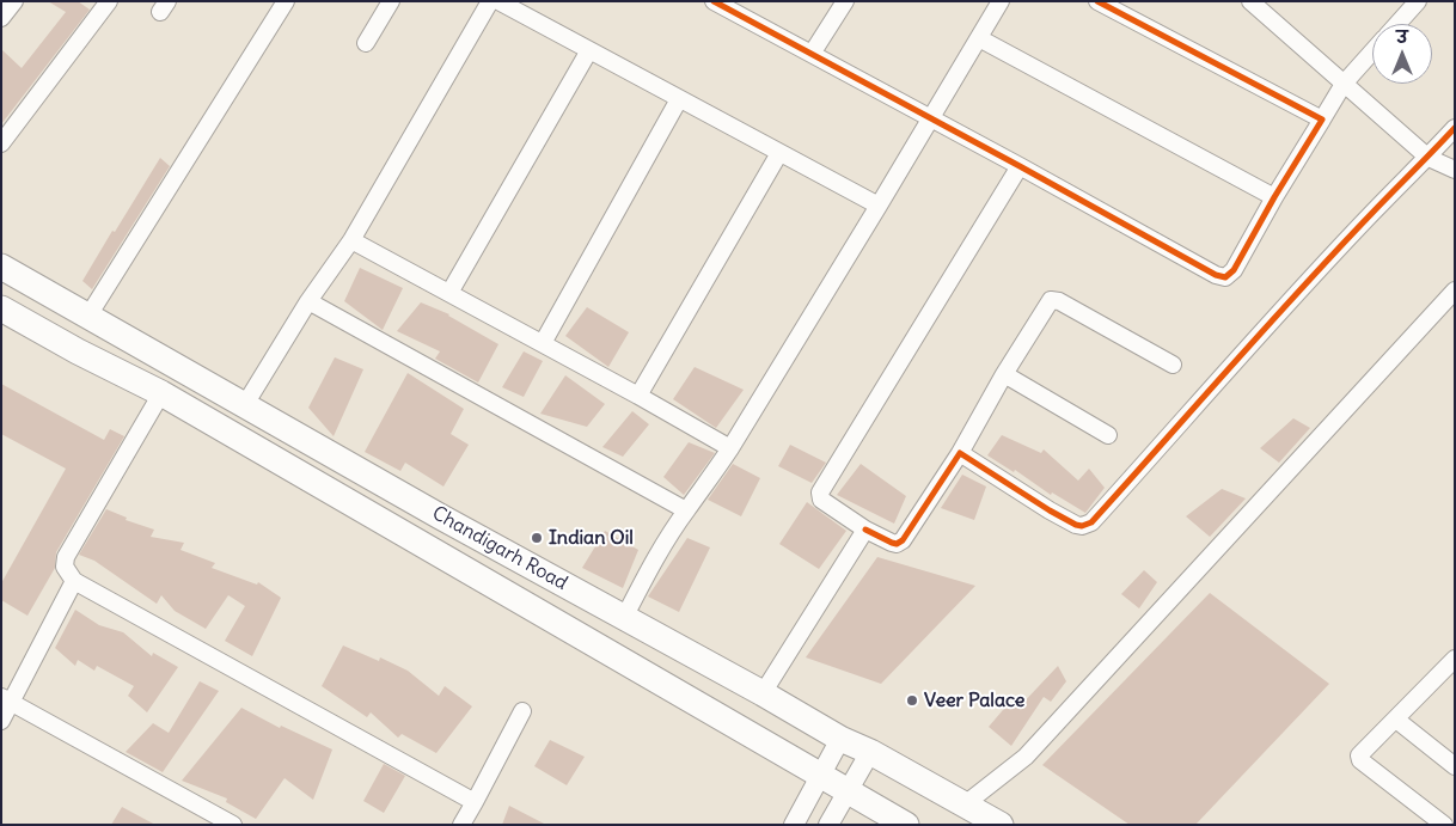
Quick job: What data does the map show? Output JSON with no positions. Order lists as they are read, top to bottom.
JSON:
{
  "streets": {
    "main road": ["Chandigarh Road"]
  },
  "places": ["Indian Oil", "Veer Palace"],
  "north": "top"
}
